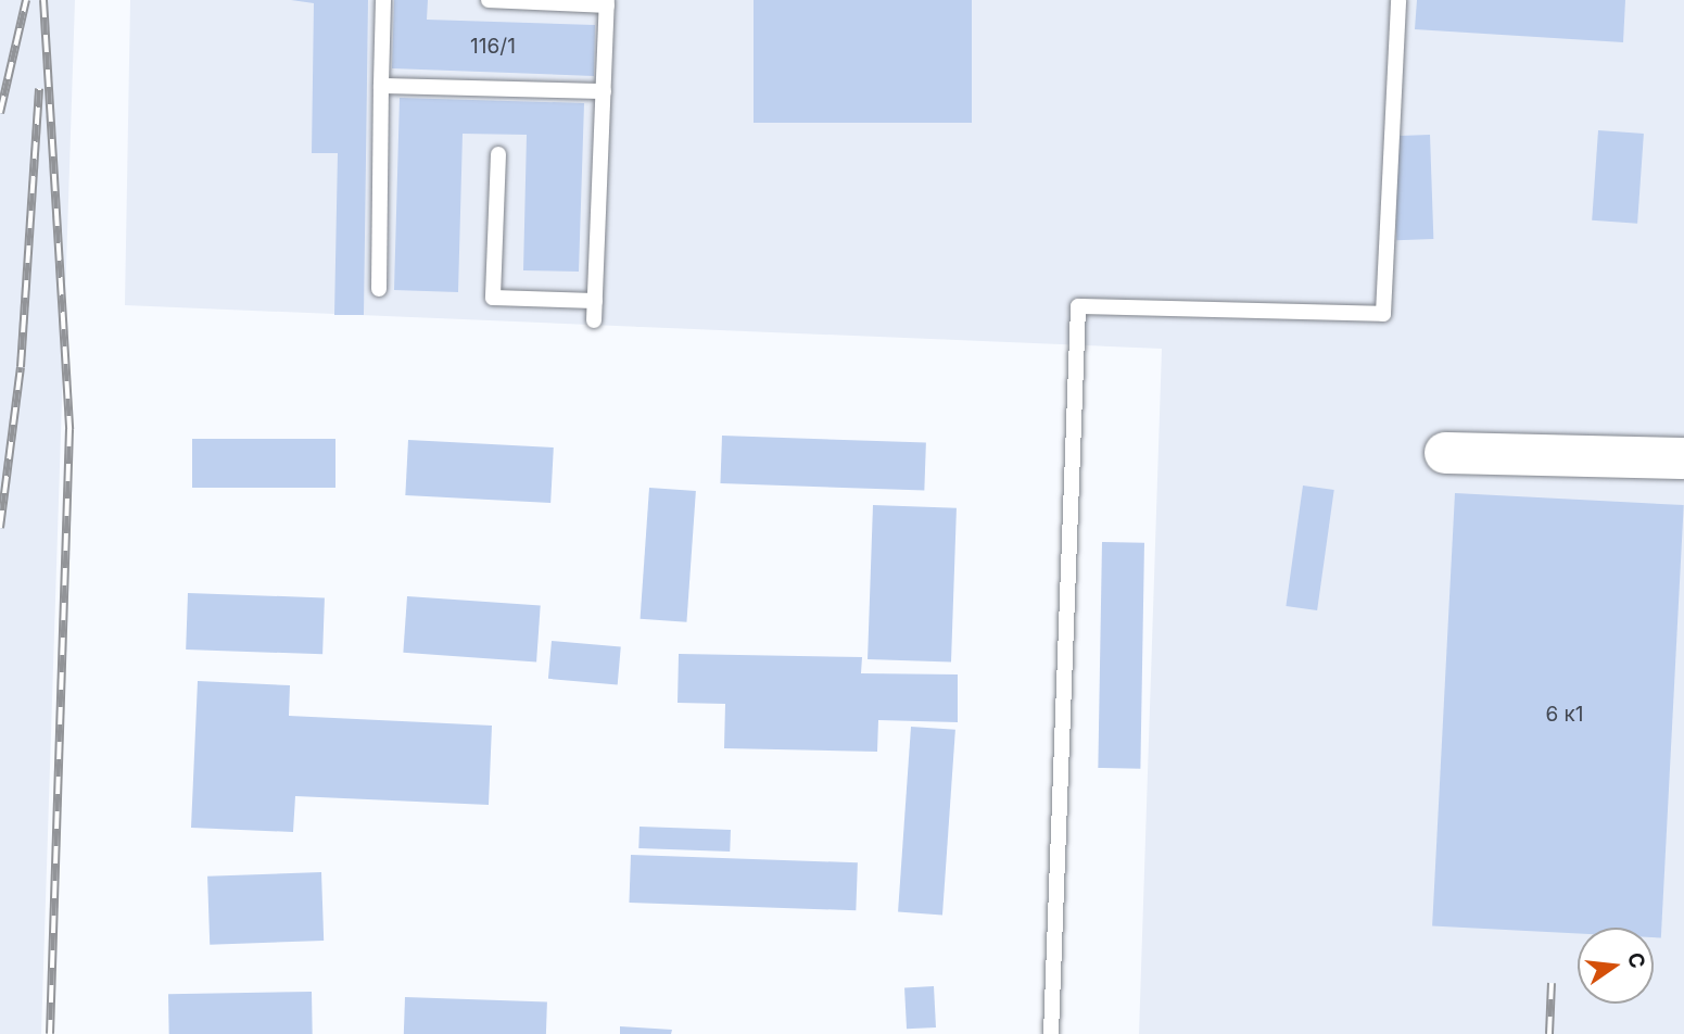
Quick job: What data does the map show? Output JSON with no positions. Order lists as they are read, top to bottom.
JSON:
{
  "house_numbers": ["116/1", "6 к1"],
  "north": "right"
}
